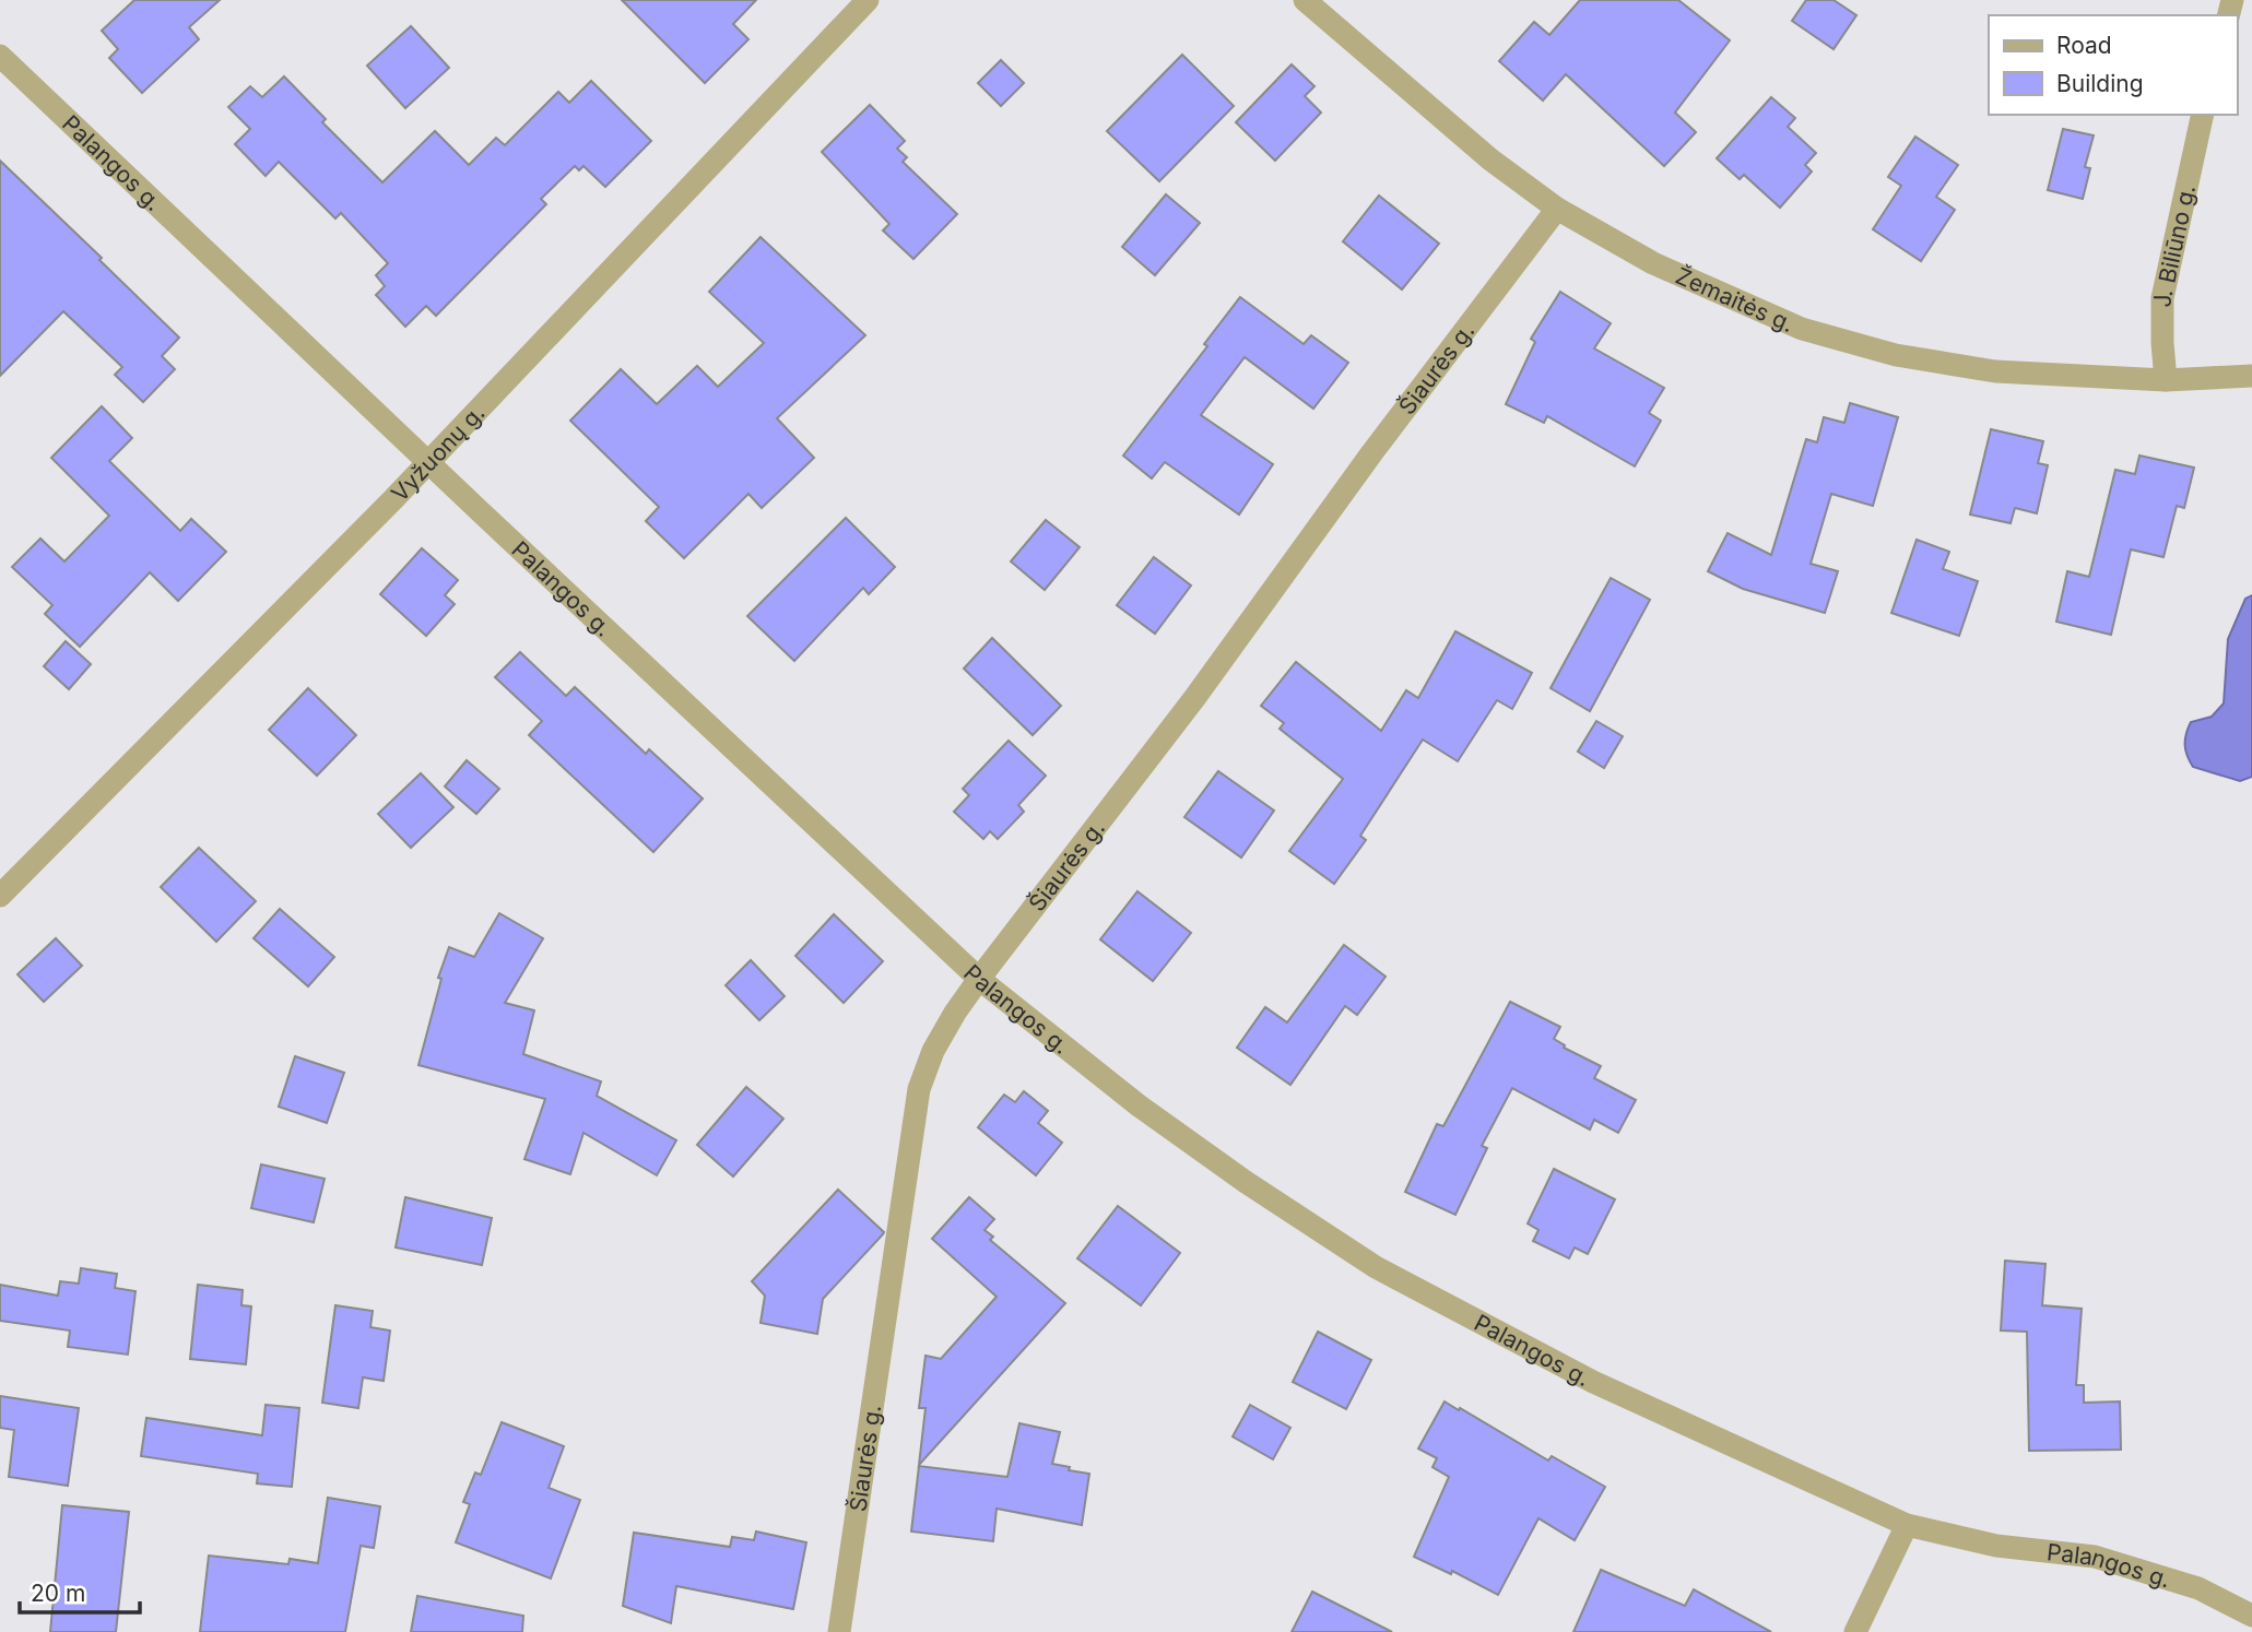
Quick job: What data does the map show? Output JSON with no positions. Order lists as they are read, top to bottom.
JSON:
{
  "streets": {
    "street": [
      "Palangos g.",
      "J. Biliūno g.",
      "Žemaitės g.",
      "Šiaurės g.",
      "Vyžuonų g."
    ]
  },
  "crossings": [
    ["Palangos g.", "Šiaurės g."],
    ["Palangos g.", "Vyžuonų g."],
    ["J. Biliūno g.", "Žemaitės g."],
    ["Žemaitės g.", "Šiaurės g."]
  ],
  "legend": ["Road", "Building"],
  "scale_bar": "20 m"
}
